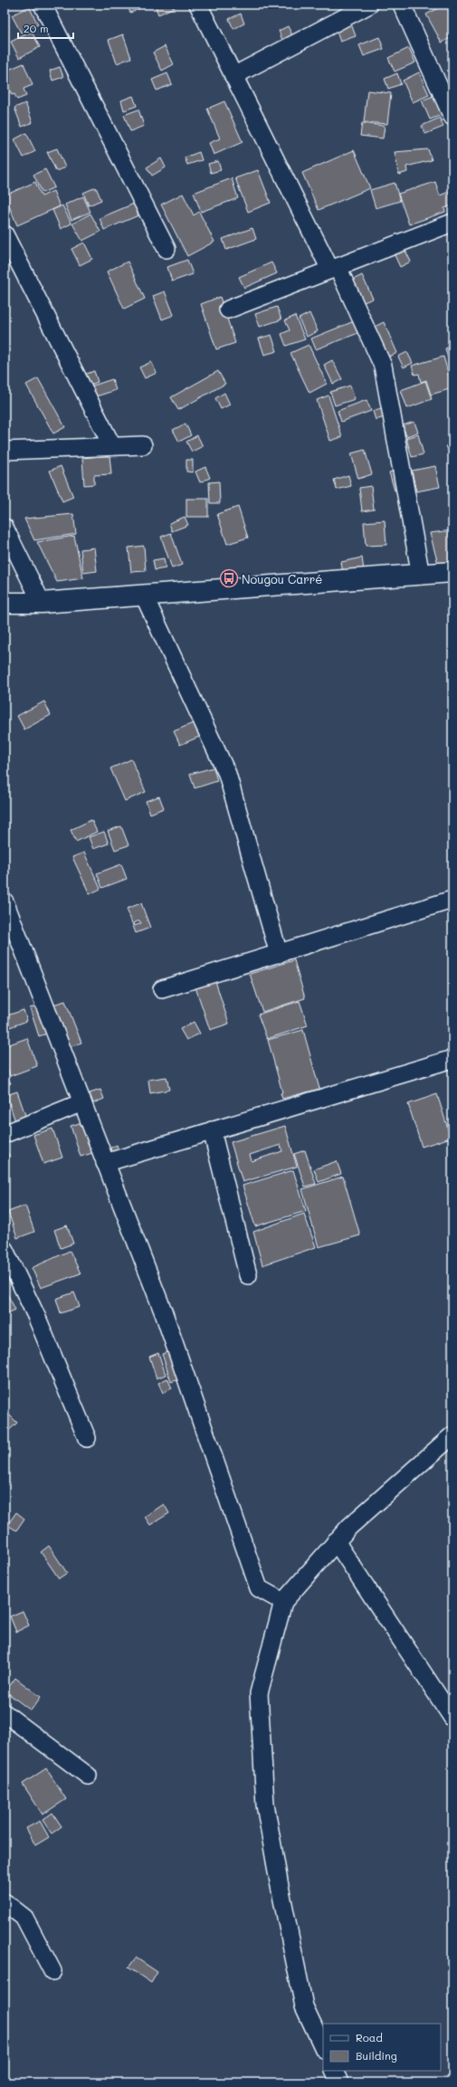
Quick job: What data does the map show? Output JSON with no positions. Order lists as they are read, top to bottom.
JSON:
{
  "places": {
    "bus stop": ["Nougou Carré"]
  },
  "legend": ["Road", "Building"],
  "scale_bar": "20 m"
}
